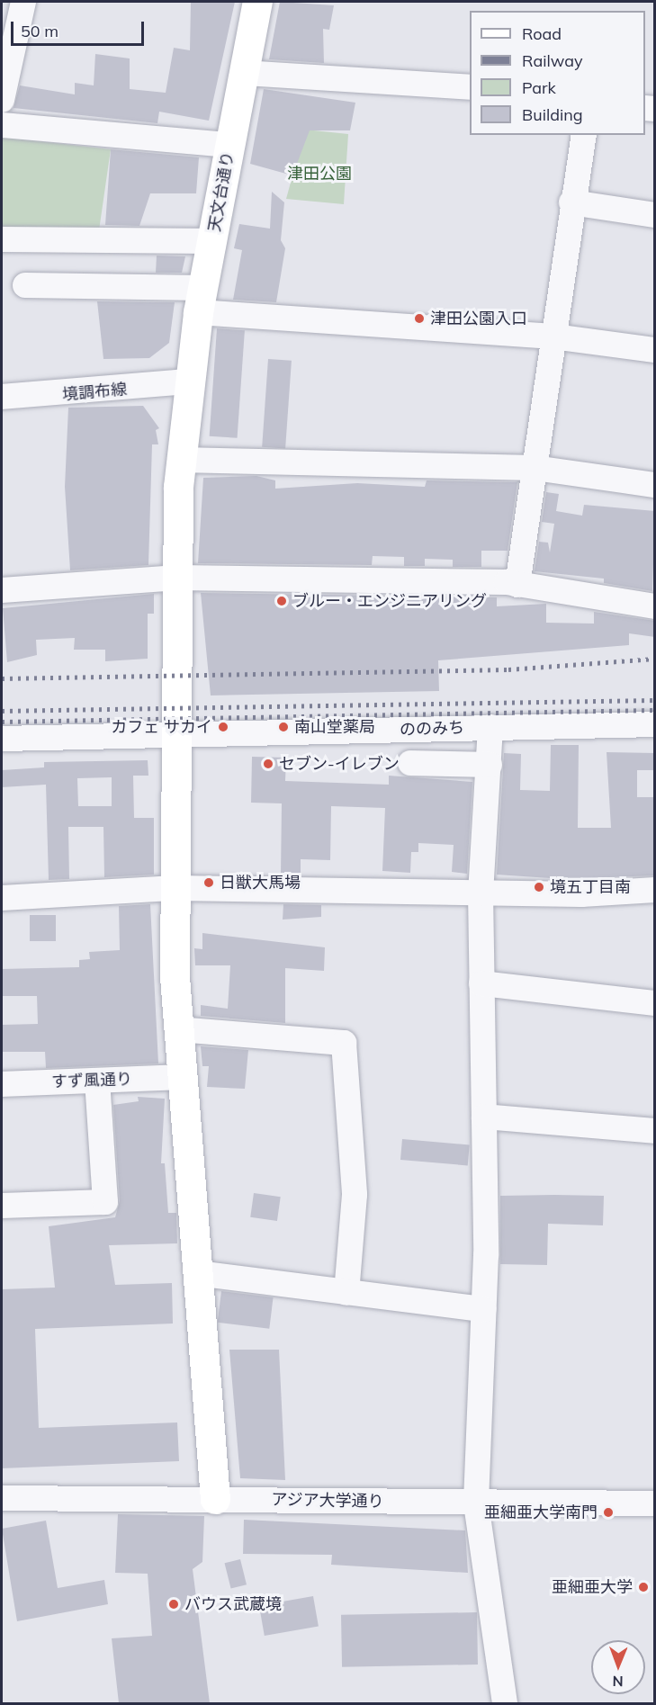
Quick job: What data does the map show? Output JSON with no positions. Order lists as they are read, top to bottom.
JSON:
{
  "streets": {
    "main road": ["天文台通り"],
    "street": [
      "境調布線",
      "ののみち",
      "すず風通り",
      "アジア大学通り"
    ]
  },
  "crossings": [
    ["天文台通り", "境調布線"],
    ["天文台通り", "ののみち"],
    ["天文台通り", "すず風通り"],
    ["天文台通り", "アジア大学通り"]
  ],
  "parks": ["津田公園"],
  "places": [
    "津田公園入口",
    "ブルー・エンジニアリング",
    "カフェ サカイ",
    "南山堂薬局",
    "セブン-イレブン",
    "日獣大馬場",
    "境五丁目南",
    "亜細亜大学南門",
    "亜細亜大学",
    "バウス武蔵境"
  ],
  "legend": [
    "Road",
    "Railway",
    "Park",
    "Building"
  ],
  "scale_bar": "50 m",
  "north": "bottom"
}
